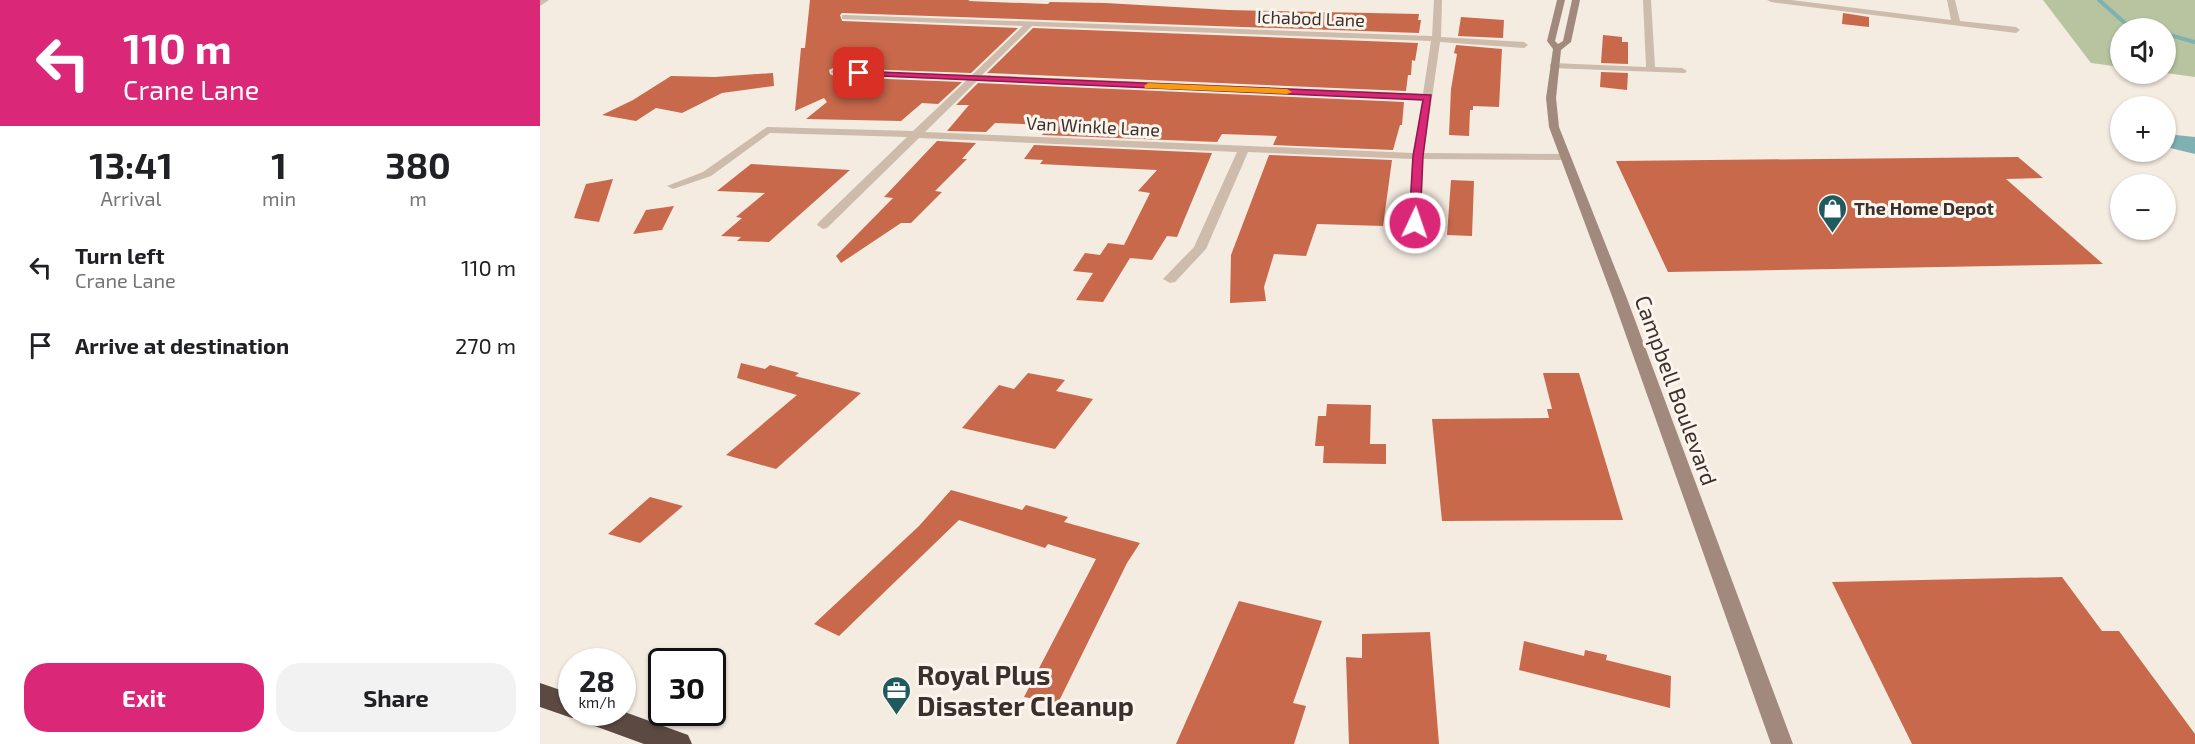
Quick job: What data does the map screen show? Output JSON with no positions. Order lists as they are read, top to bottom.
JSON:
{
  "streets": {
    "street": ["Ichabod Lane", "Van Winkle Lane", "Campbell Boulevard"]
  },
  "crossings": [
    ["Van Winkle Lane", "Campbell Boulevard"]
  ],
  "places": {
    "shop": ["The Home Depot"],
    "office": ["Royal Plus Disaster Cleanup"]
  },
  "page": {
    "turn": ["110 m", "Crane Lane"],
    "map_buttons": ["+", "−"],
    "eta": [
      "13:41",
      "Arrival",
      "1",
      "min",
      "380",
      "m"
    ],
    "list": [
      {
        "name": "Turn left",
        "note": "Crane Lane",
        "value": "110 m"
      },
      {
        "name": "Arrive at destination",
        "value": "270 m"
      }
    ],
    "speed": "28 km/h",
    "limit": "30",
    "buttons": ["Exit", "Share"]
  }
}
